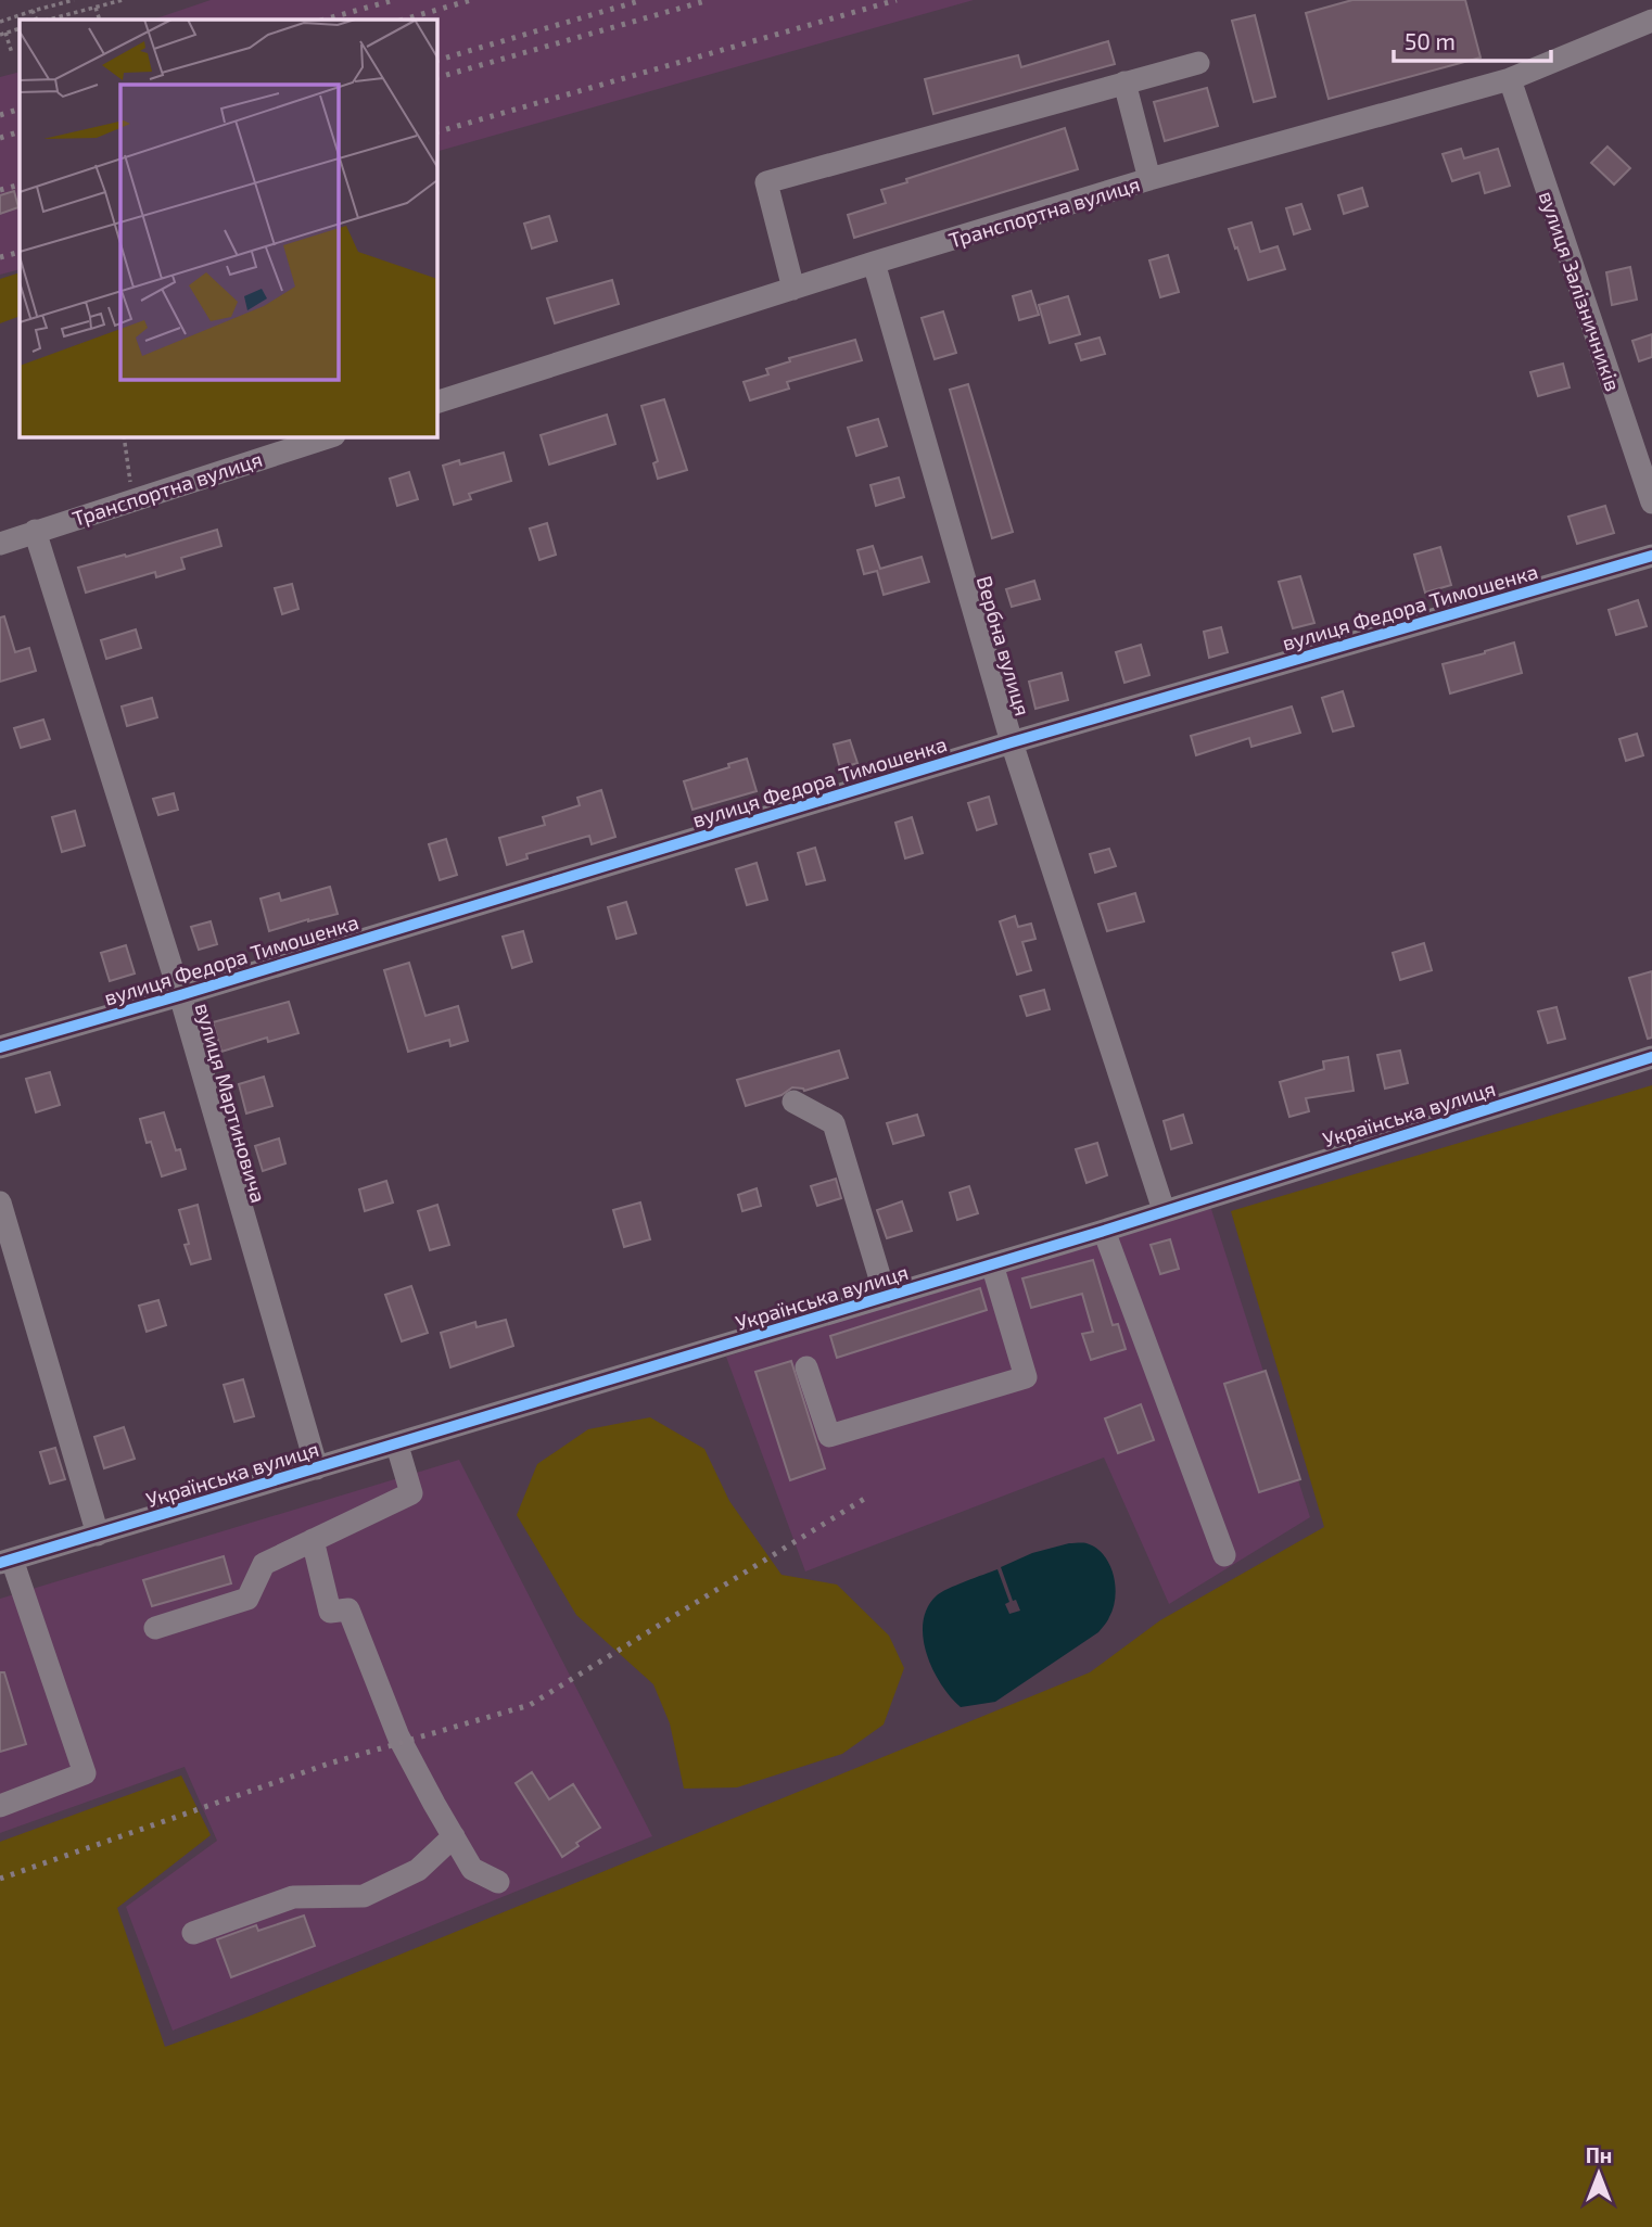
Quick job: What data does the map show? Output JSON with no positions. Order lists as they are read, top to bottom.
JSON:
{
  "streets": {
    "street": [
      "Транспортна вулиця",
      "вулиця Залізничників",
      "вулиця Федора Тимошенка",
      "Вербна вулиця",
      "вулиця Мартиновича",
      "Українська вулиця"
    ]
  },
  "crossings": [
    ["Транспортна вулиця", "вулиця Залізничників"],
    ["Транспортна вулиця", "Вербна вулиця"],
    ["Транспортна вулиця", "вулиця Мартиновича"],
    ["вулиця Федора Тимошенка", "Вербна вулиця"],
    ["вулиця Федора Тимошенка", "вулиця Мартиновича"],
    ["Вербна вулиця", "Українська вулиця"],
    ["вулиця Мартиновича", "Українська вулиця"]
  ],
  "scale_bar": "50 m",
  "north": "top"
}
